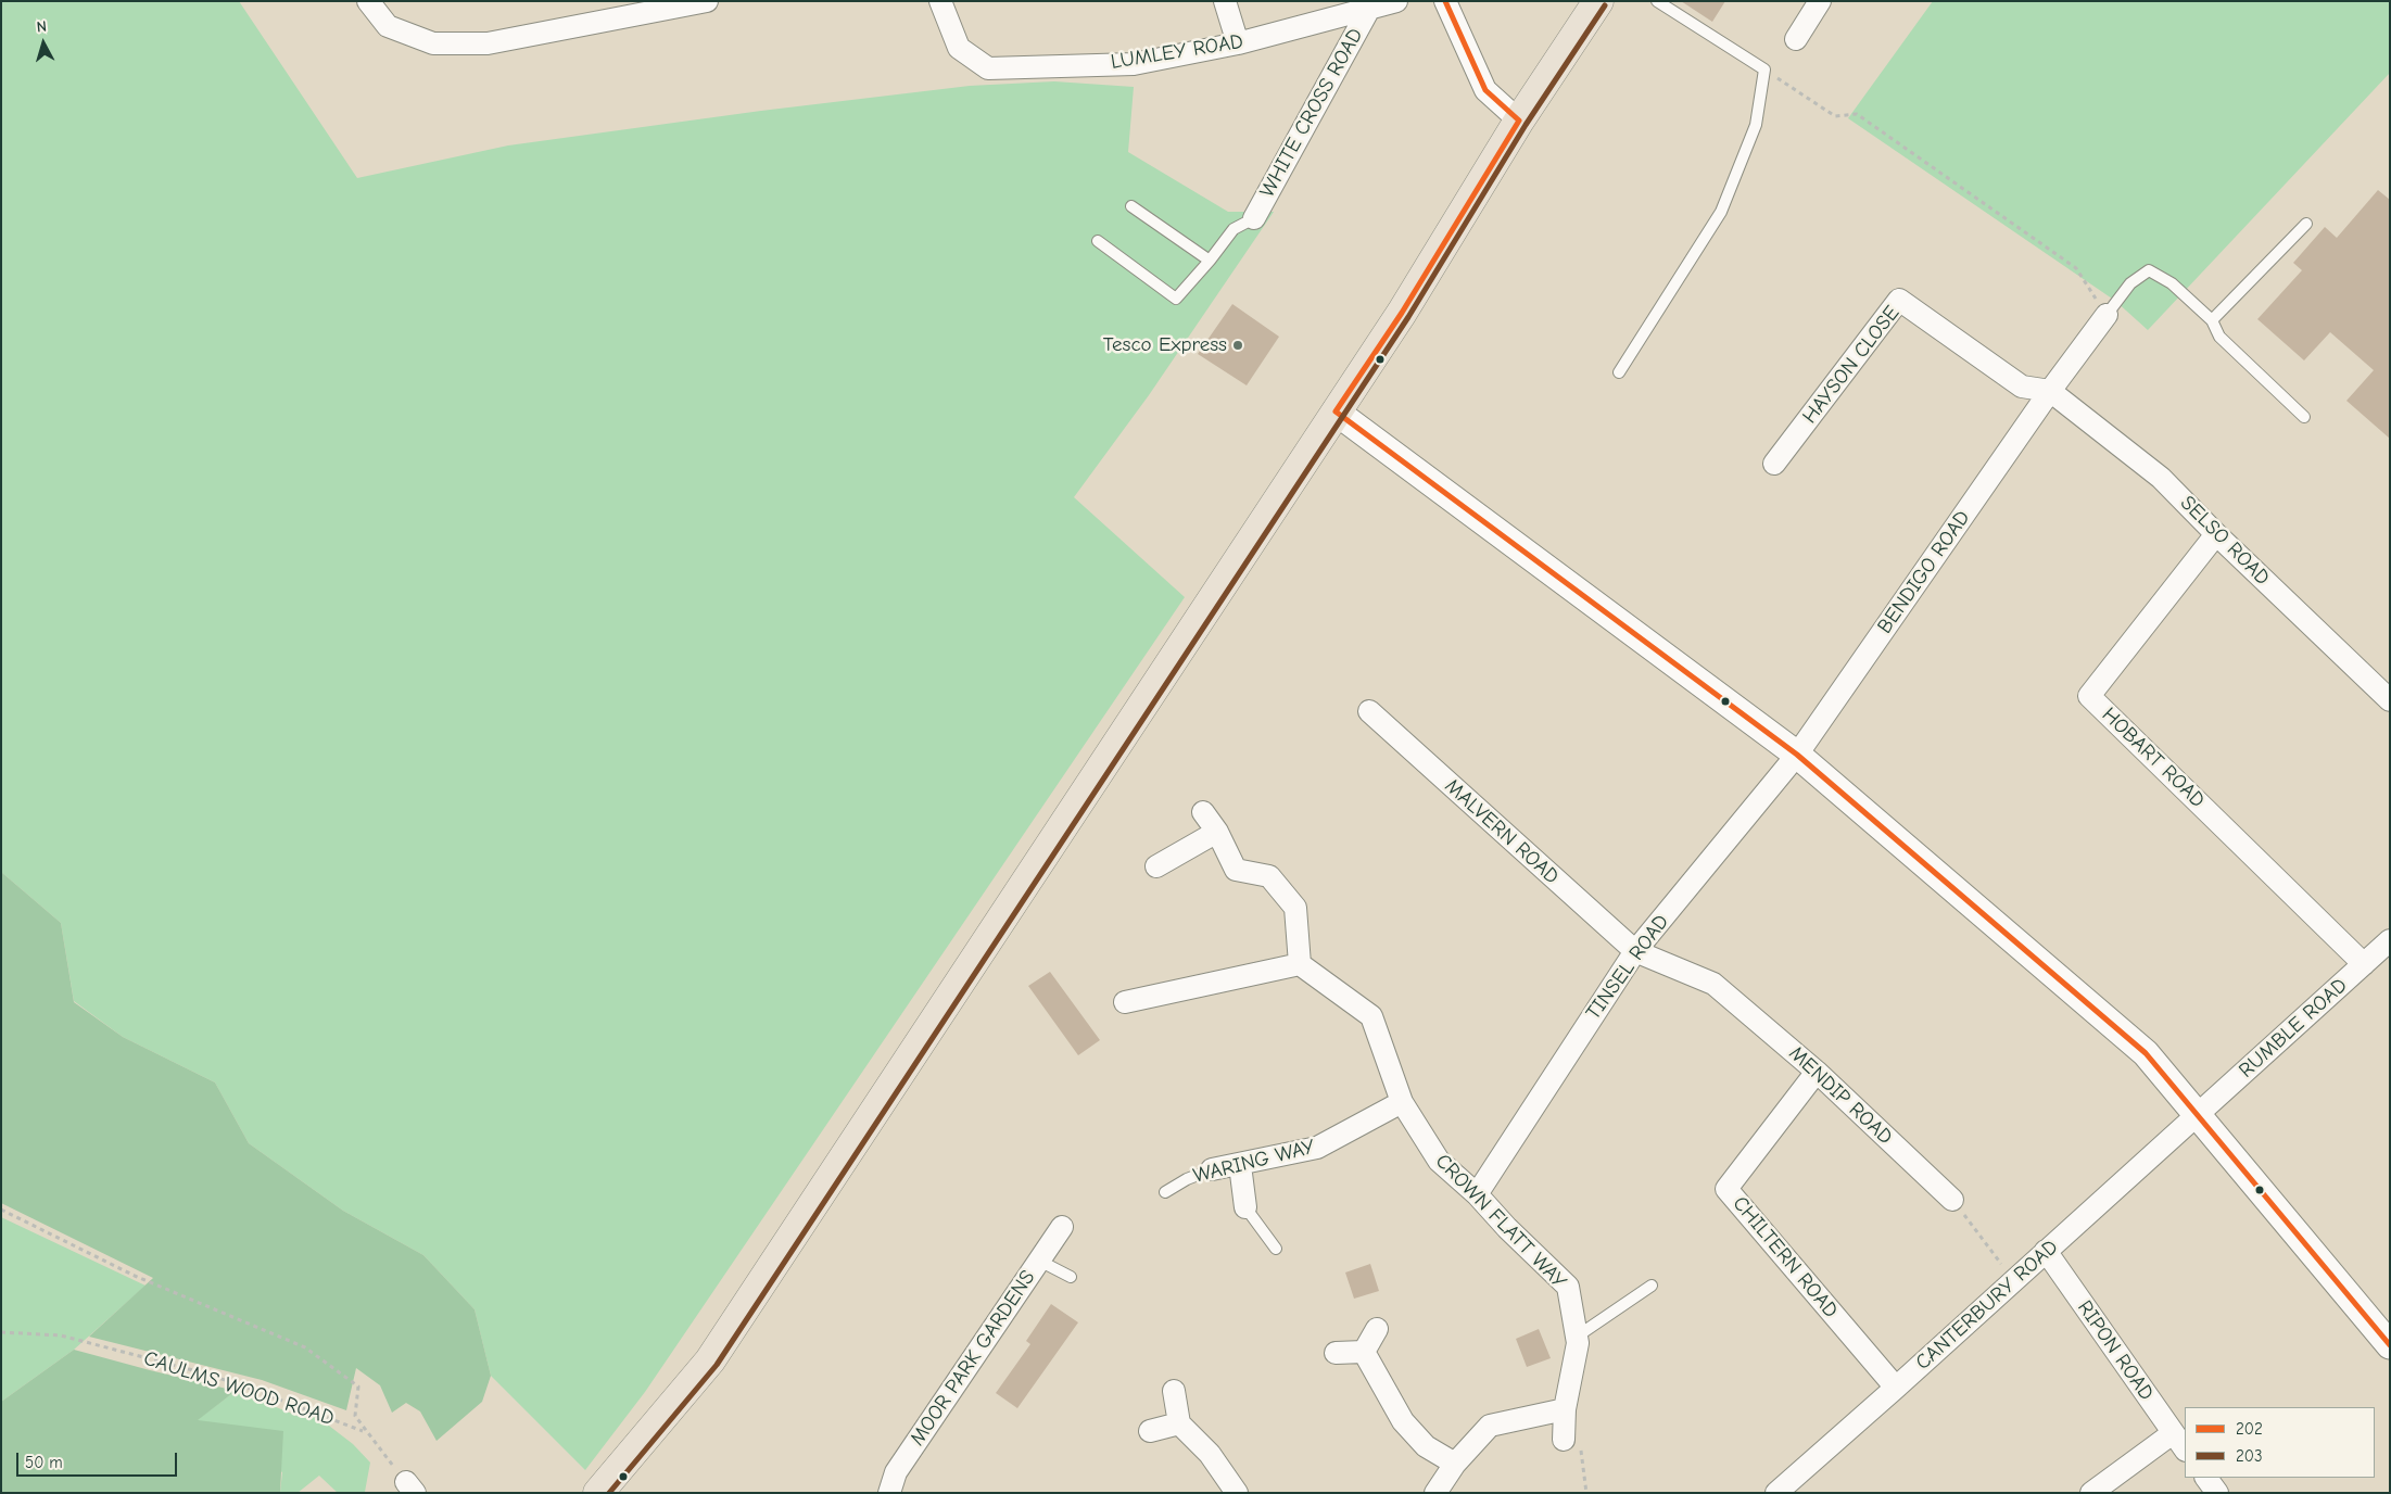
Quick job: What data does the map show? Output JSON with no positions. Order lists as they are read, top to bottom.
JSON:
{
  "streets": {
    "street": [
      "LUMLEY ROAD",
      "WHITE CROSS ROAD",
      "HAYSON CLOSE",
      "SELSO ROAD",
      "BENDIGO ROAD",
      "HOBART ROAD",
      "MALVERN ROAD",
      "TINSEL ROAD",
      "RUMBLE ROAD",
      "MENDIP ROAD",
      "WARING WAY",
      "CROWN FLATT WAY",
      "CHILTERN ROAD",
      "CANTERBURY ROAD",
      "RIPON ROAD",
      "MOOR PARK GARDENS"
    ],
    "path": ["CAULMS WOOD ROAD"]
  },
  "crossings": [
    ["LUMLEY ROAD", "WHITE CROSS ROAD"],
    ["HAYSON CLOSE", "SELSO ROAD"],
    ["HAYSON CLOSE", "BENDIGO ROAD"],
    ["SELSO ROAD", "BENDIGO ROAD"],
    ["SELSO ROAD", "HOBART ROAD"],
    ["BENDIGO ROAD", "TINSEL ROAD"],
    ["HOBART ROAD", "RUMBLE ROAD"],
    ["MALVERN ROAD", "TINSEL ROAD"],
    ["MALVERN ROAD", "MENDIP ROAD"],
    ["TINSEL ROAD", "MENDIP ROAD"],
    ["TINSEL ROAD", "CROWN FLATT WAY"],
    ["RUMBLE ROAD", "CANTERBURY ROAD"],
    ["MENDIP ROAD", "CHILTERN ROAD"],
    ["WARING WAY", "CROWN FLATT WAY"],
    ["CHILTERN ROAD", "CANTERBURY ROAD"],
    ["CANTERBURY ROAD", "RIPON ROAD"]
  ],
  "places": ["Tesco Express"],
  "lines": ["transit line 202", "transit line 203"],
  "legend": ["202", "203"],
  "scale_bar": "50 m",
  "north": "top"
}
